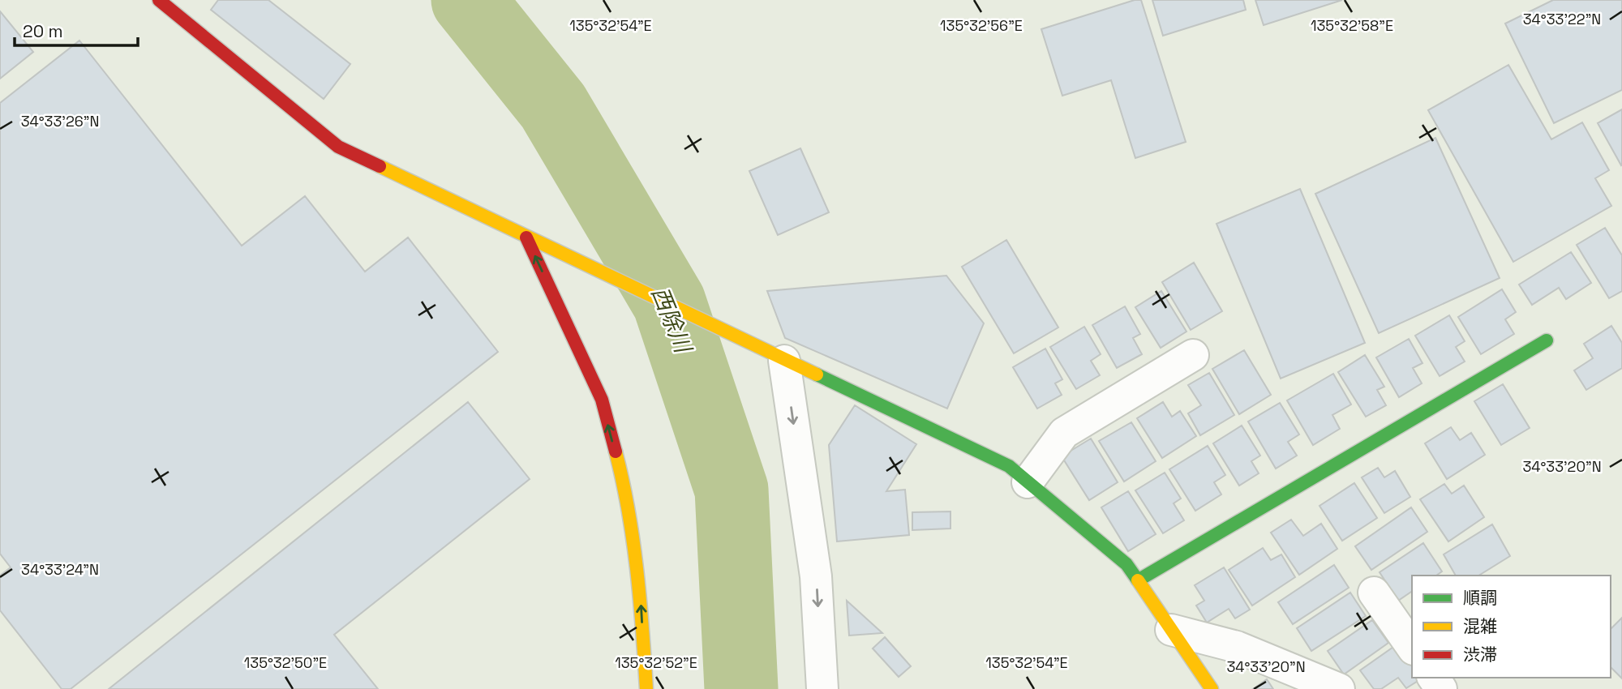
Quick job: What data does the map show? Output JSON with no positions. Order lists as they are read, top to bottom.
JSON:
{
  "water": ["西除川"],
  "legend": ["順調", "混雑", "渋滞"],
  "scale_bar": "20 m",
  "coordinates": [
    "34°33'22\"N",
    "135°32'56\"E",
    "135°32'54\"E",
    "135°32'58\"E",
    "34°33'26\"N",
    "34°33'20\"N",
    "34°33'24\"N",
    "135°32'50\"E",
    "135°32'52\"E"
  ]
}
